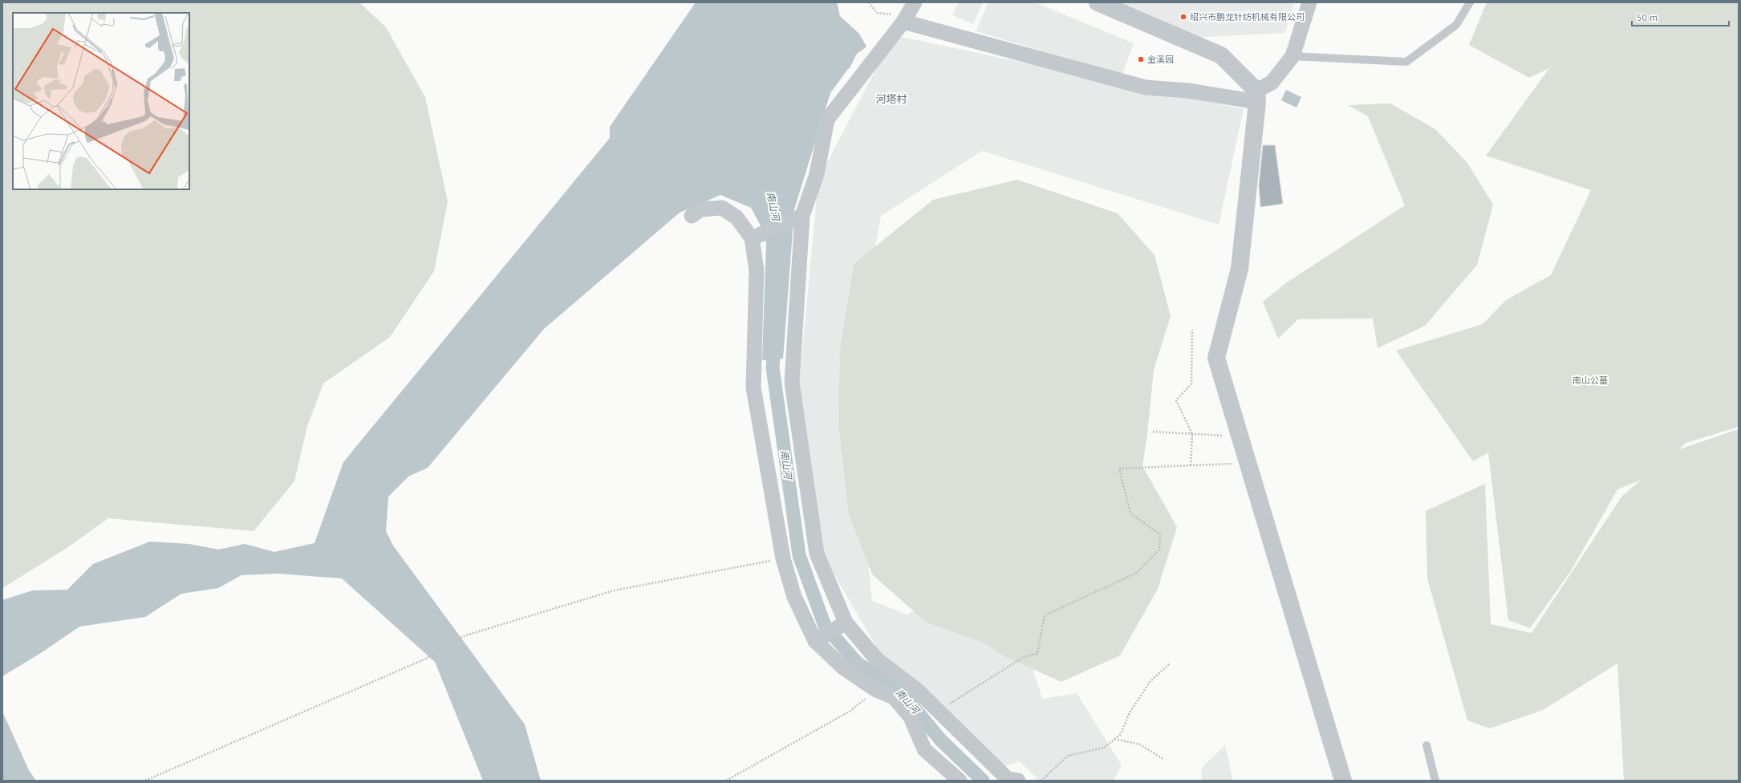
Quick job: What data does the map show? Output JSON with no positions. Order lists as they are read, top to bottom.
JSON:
{
  "districts": ["河塔村"],
  "water": ["南山河"],
  "parks": ["南山公墓"],
  "places": ["绍兴市鹏龙针纺机械有限公司", "金溪园"],
  "scale_bar": "50 m"
}
